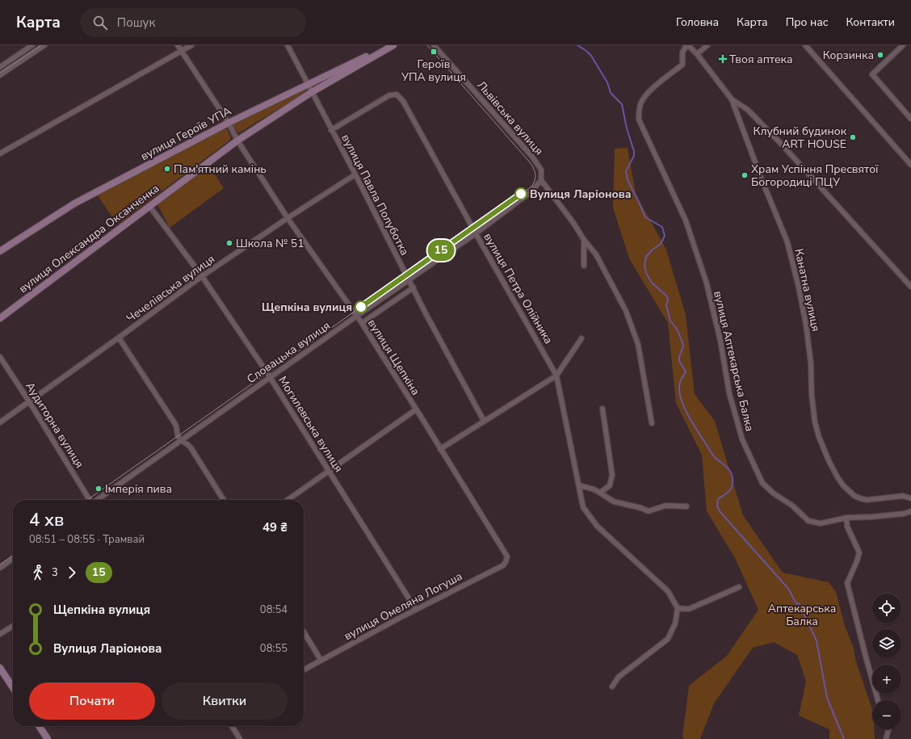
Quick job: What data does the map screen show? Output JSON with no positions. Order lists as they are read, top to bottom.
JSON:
{
  "streets": {
    "street": [
      "Львівська вулиця",
      "вулиця Героїв УПА",
      "вулиця Павла Полуботка",
      "вулиця Олександра Оксанченка",
      "Чечелівська вулиця",
      "вулиця Петра Олійника",
      "Канатна вулиця",
      "Словацька вулиця",
      "вулиця Щепкіна",
      "вулиця Аптекарська Балка",
      "Могилевська вулиця",
      "Аудиторна вулиця",
      "вулиця Омеляна Логуша"
    ]
  },
  "crossings": [
    ["Львівська вулиця", "Словацька вулиця"],
    ["вулиця Героїв УПА", "вулиця Павла Полуботка"],
    ["вулиця Героїв УПА", "вулиця Щепкіна"],
    ["вулиця Павла Полуботка", "Чечелівська вулиця"],
    ["вулиця Павла Полуботка", "вулиця Петра Олійника"],
    ["вулиця Павла Полуботка", "Словацька вулиця"],
    ["вулиця Олександра Оксанченка", "вулиця Щепкіна"],
    ["вулиця Олександра Оксанченка", "Могилевська вулиця"],
    ["Чечелівська вулиця", "вулиця Щепкіна"],
    ["Чечелівська вулиця", "Могилевська вулиця"],
    ["Чечелівська вулиця", "Аудиторна вулиця"],
    ["вулиця Петра Олійника", "Словацька вулиця"],
    ["Канатна вулиця", "вулиця Аптекарська Балка"],
    ["Словацька вулиця", "вулиця Щепкіна"],
    ["Словацька вулиця", "Могилевська вулиця"],
    ["вулиця Щепкіна", "вулиця Омеляна Логуша"],
    ["Могилевська вулиця", "вулиця Омеляна Логуша"]
  ],
  "parks": ["Аптекарська Балка"],
  "places": {
    "transit": ["Героїв УПА вулиця"],
    "other": [
      "Корзинка",
      "Клубний будинок ART HOUSE",
      "Пам'ятний камінь",
      "Храм Успіння Пресвятої Богородиці ПЦУ",
      "Вулиця Ларіонова",
      "Школа № 51",
      "Щепкіна вулиця",
      "Імперія пива"
    ],
    "health": ["Твоя аптека"]
  },
  "lines": ["tram line 15"],
  "page": {
    "header": "Карта",
    "search": "Пошук",
    "nav": [
      "Головна",
      "Карта",
      "Про нас",
      "Контакти"
    ],
    "on_map": "15",
    "heading": ["4 хв", "08:51 – 08:55 · Трамвай", "49 ₴"],
    "legs": ["3", "15"],
    "list": [
      {
        "name": "Щепкіна вулиця",
        "value": "08:54"
      },
      {
        "name": "Вулиця Ларіонова",
        "value": "08:55"
      }
    ],
    "map_buttons": ["+", "−"],
    "buttons": ["Почати", "Квитки"]
  }
}
